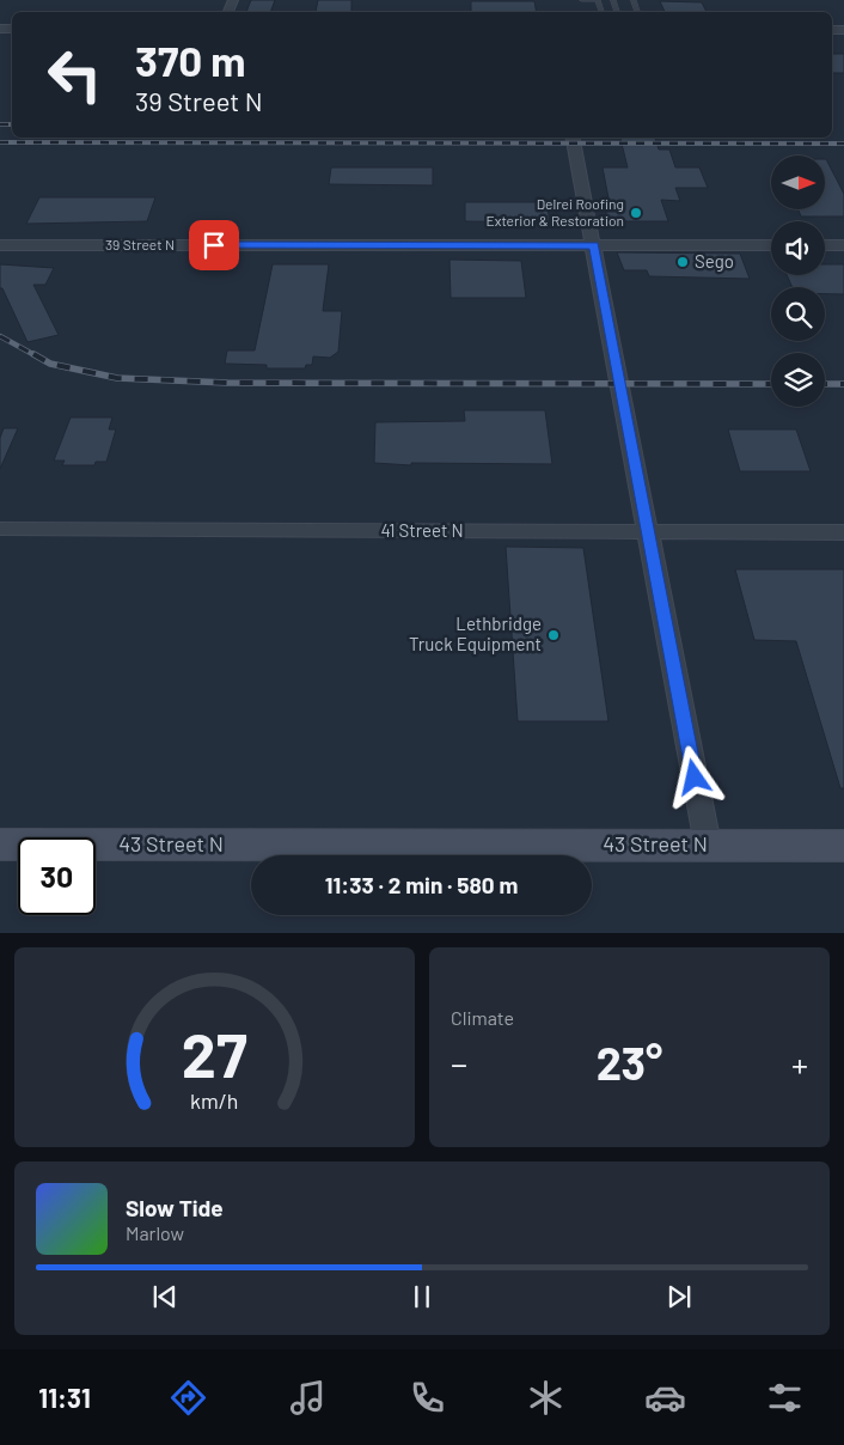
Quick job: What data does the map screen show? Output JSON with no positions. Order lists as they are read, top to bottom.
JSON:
{
  "streets": {
    "main road": ["43 Street N"],
    "street": ["39 Street N", "41 Street N"]
  },
  "places": ["Delrei Roofing Exterior & Restoration", "Sego", "Lethbridge Truck Equipment"],
  "north": "right",
  "page": {
    "turn": ["370 m", "39 Street N"],
    "limit": "30",
    "trip": "11:33 · 2 min · 580 m",
    "tile": "Climate",
    "heat": ["−", "23°", "+"],
    "song": ["Slow Tide", "Marlow"],
    "tabs": "11:31",
    "gauge": ["27", "km/h"]
  }
}
